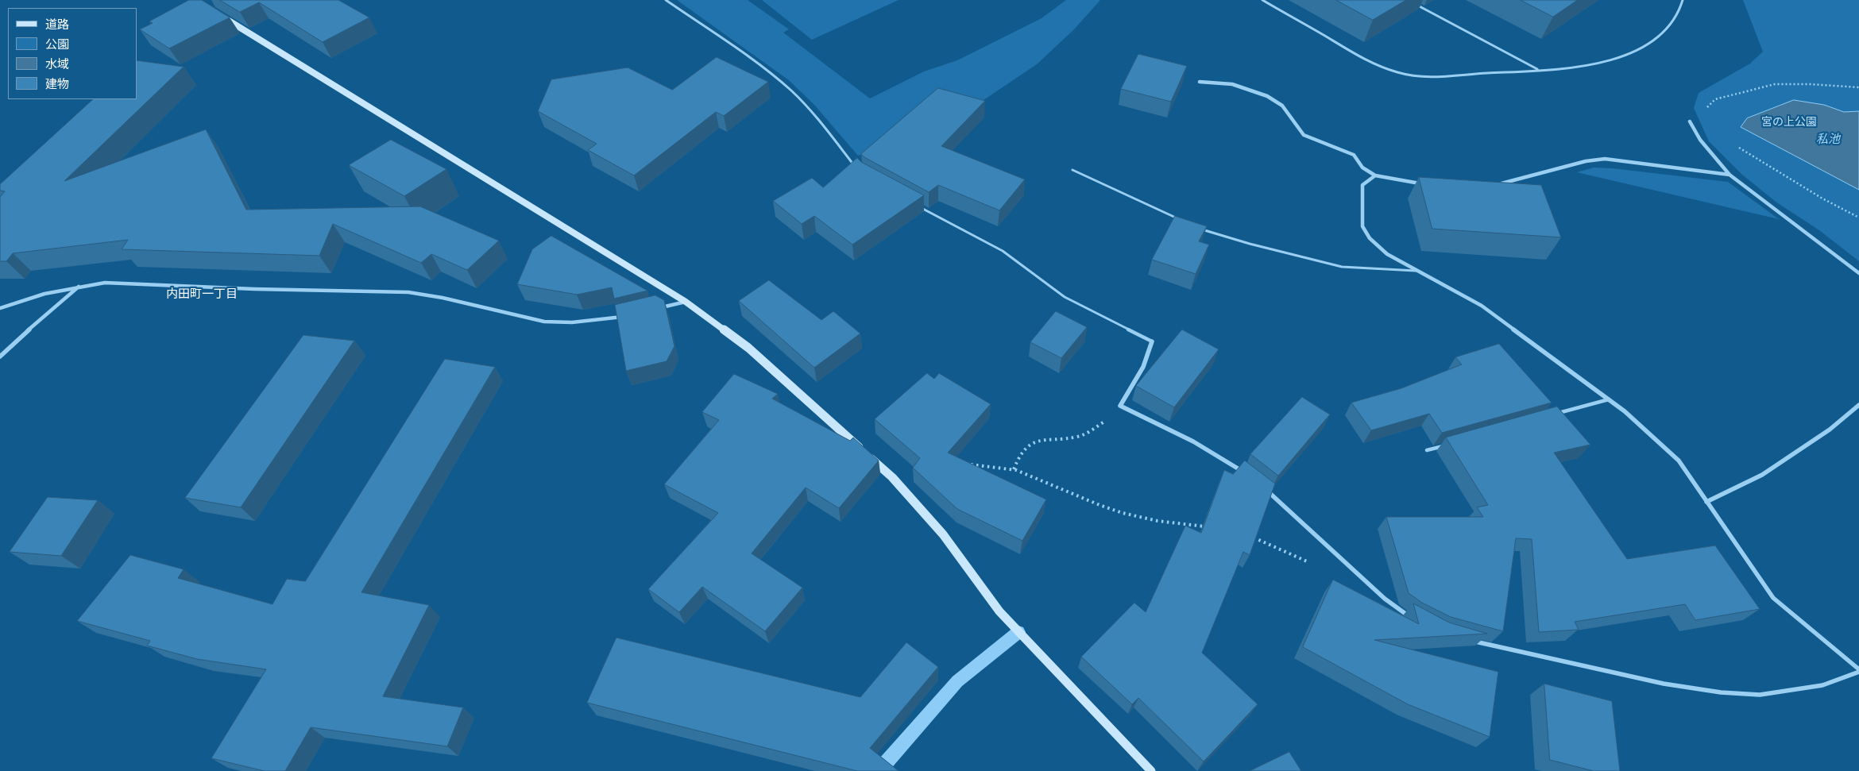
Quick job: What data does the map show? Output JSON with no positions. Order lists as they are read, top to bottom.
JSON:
{
  "districts": ["内田町一丁目"],
  "water": ["私池"],
  "parks": ["宮の上公園"],
  "legend": [
    "道路",
    "公園",
    "水域",
    "建物"
  ]
}
